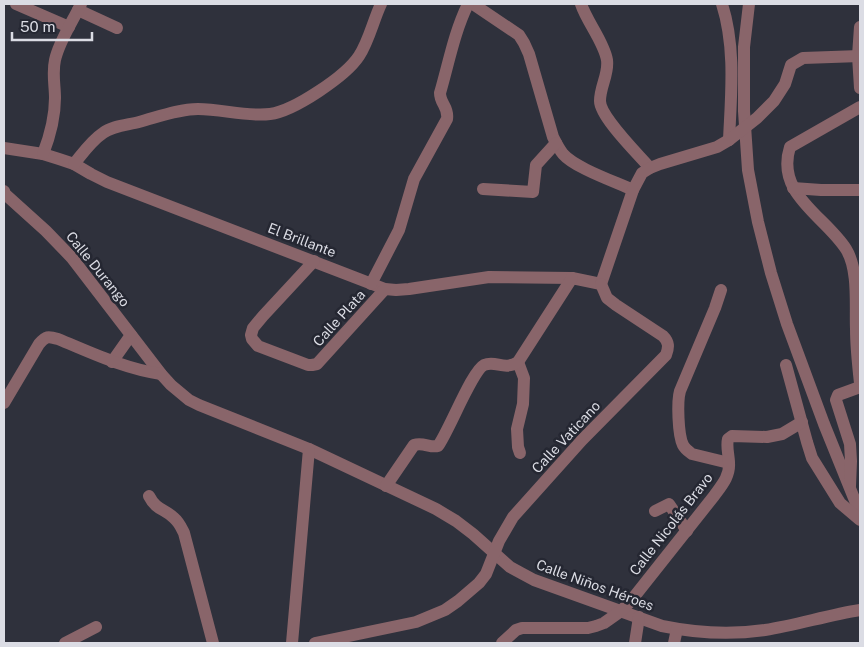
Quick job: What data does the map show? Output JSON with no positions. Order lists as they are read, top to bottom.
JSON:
{
  "streets": {
    "street": [
      "El Brillante",
      "Calle Durango",
      "Calle Plata",
      "Calle Vaticano",
      "Calle Nicolás Bravo",
      "Calle Niños Héroes"
    ]
  },
  "crossings": [
    ["El Brillante", "Calle Plata"],
    ["El Brillante", "Calle Vaticano"],
    ["Calle Durango", "Calle Niños Héroes"],
    ["Calle Vaticano", "Calle Niños Héroes"],
    ["Calle Nicolás Bravo", "Calle Niños Héroes"]
  ],
  "scale_bar": "50 m"
}
